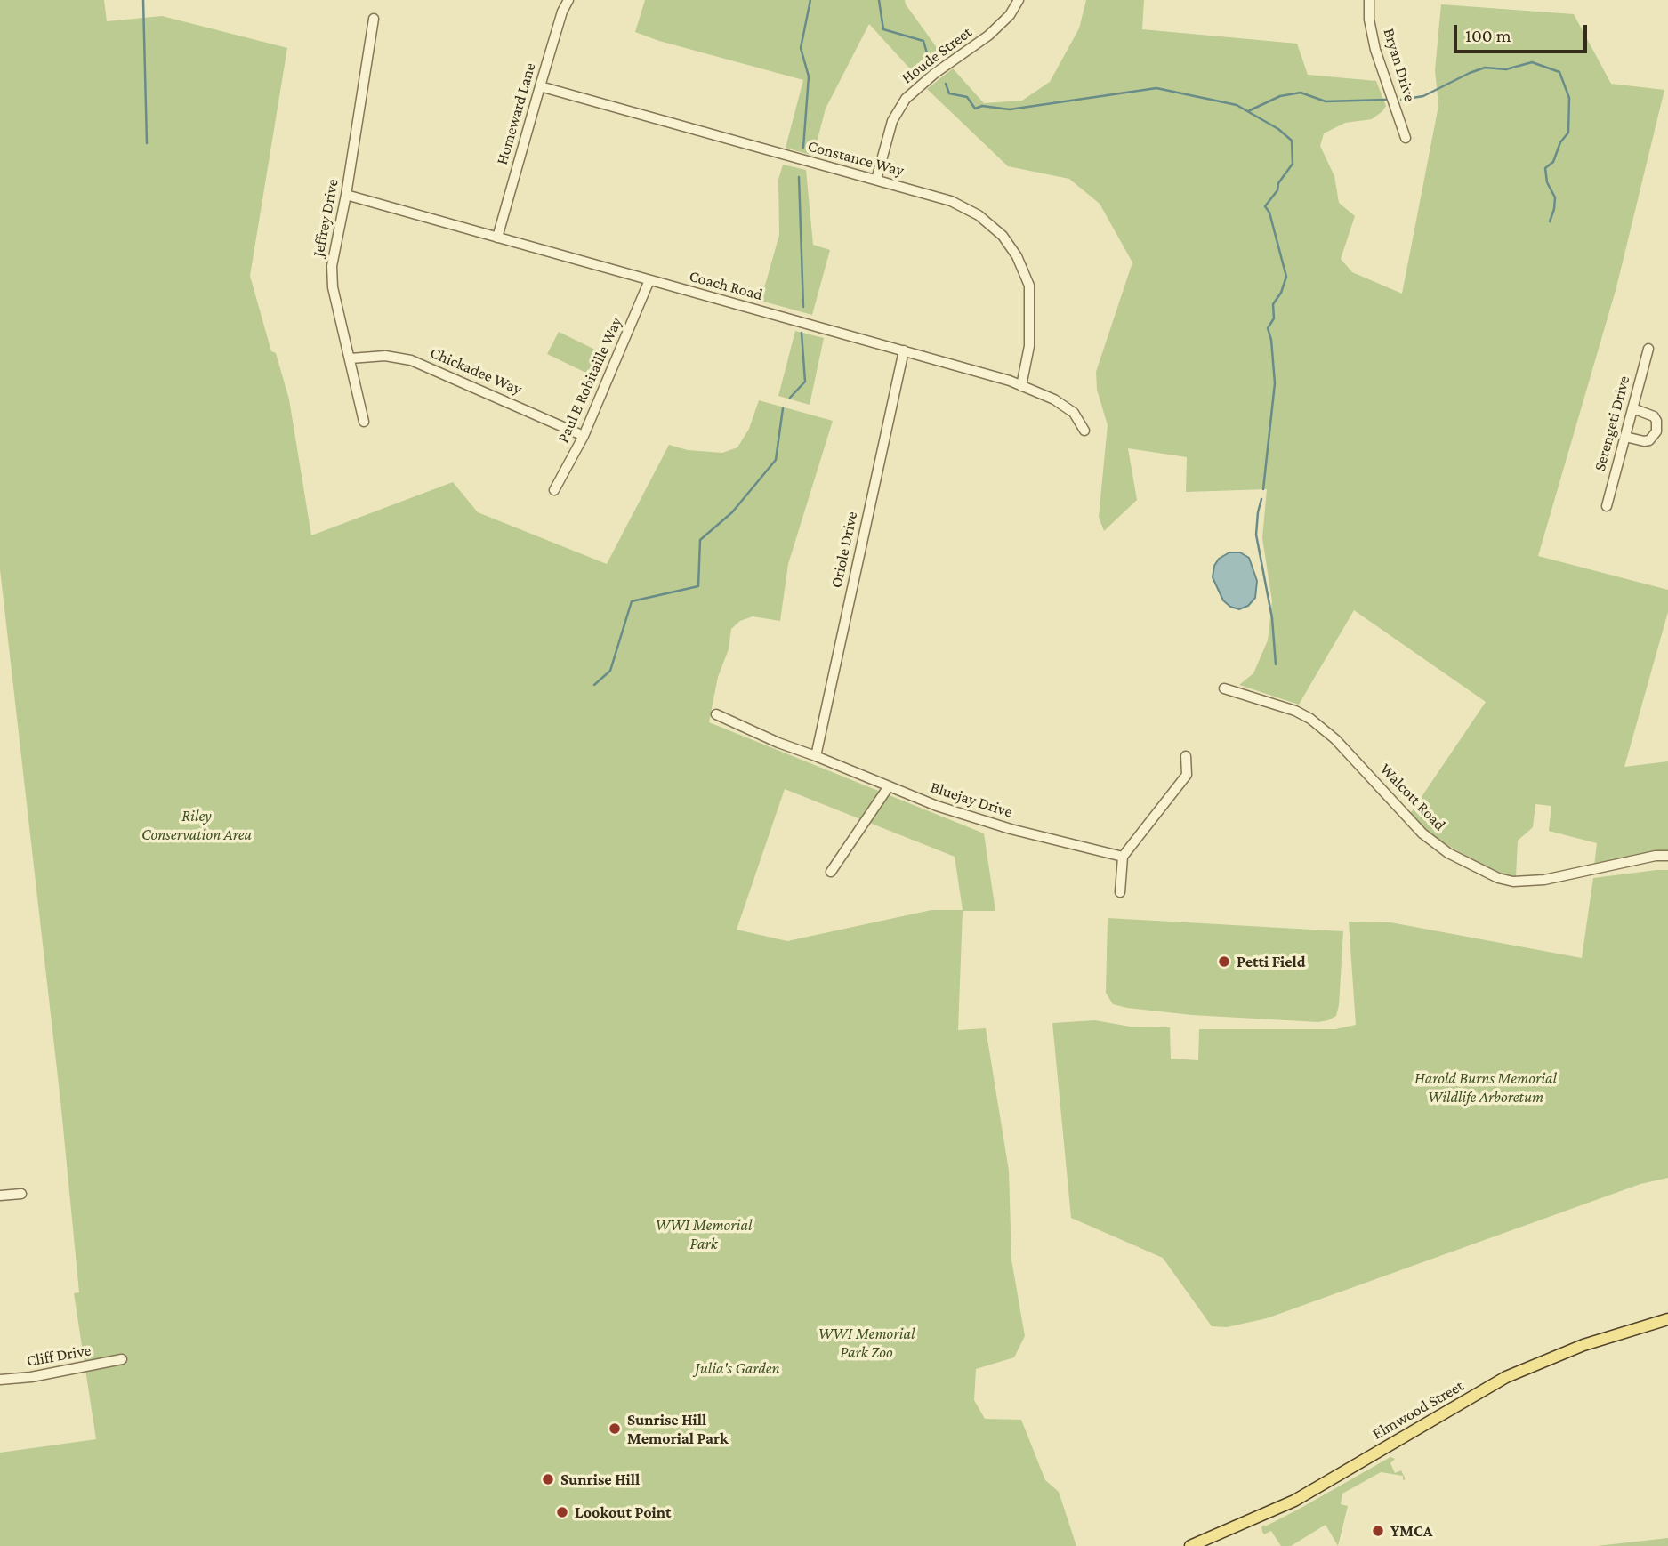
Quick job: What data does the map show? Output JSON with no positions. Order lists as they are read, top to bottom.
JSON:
{
  "streets": {
    "main road": ["Elmwood Street"],
    "street": [
      "Houde Street",
      "Bryan Drive",
      "Homeward Lane",
      "Constance Way",
      "Jeffrey Drive",
      "Coach Road",
      "Chickadee Way",
      "Paul E Robitaille Way",
      "Serengeti Drive",
      "Oriole Drive",
      "Walcott Road",
      "Bluejay Drive",
      "Cliff Drive"
    ]
  },
  "crossings": [
    ["Houde Street", "Constance Way"],
    ["Homeward Lane", "Constance Way"],
    ["Homeward Lane", "Coach Road"],
    ["Constance Way", "Coach Road"],
    ["Jeffrey Drive", "Coach Road"],
    ["Jeffrey Drive", "Chickadee Way"],
    ["Coach Road", "Paul E Robitaille Way"],
    ["Coach Road", "Oriole Drive"],
    ["Chickadee Way", "Paul E Robitaille Way"],
    ["Oriole Drive", "Bluejay Drive"]
  ],
  "parks": [
    "Riley Conservation Area",
    "Harold Burns Memorial Wildlife Arboretum",
    "WWI Memorial Park",
    "WWI Memorial Park Zoo",
    "Julia's Garden"
  ],
  "places": [
    "Petti Field",
    "Sunrise Hill Memorial Park",
    "Sunrise Hill",
    "Lookout Point",
    "YMCA"
  ],
  "scale_bar": "100 m"
}
